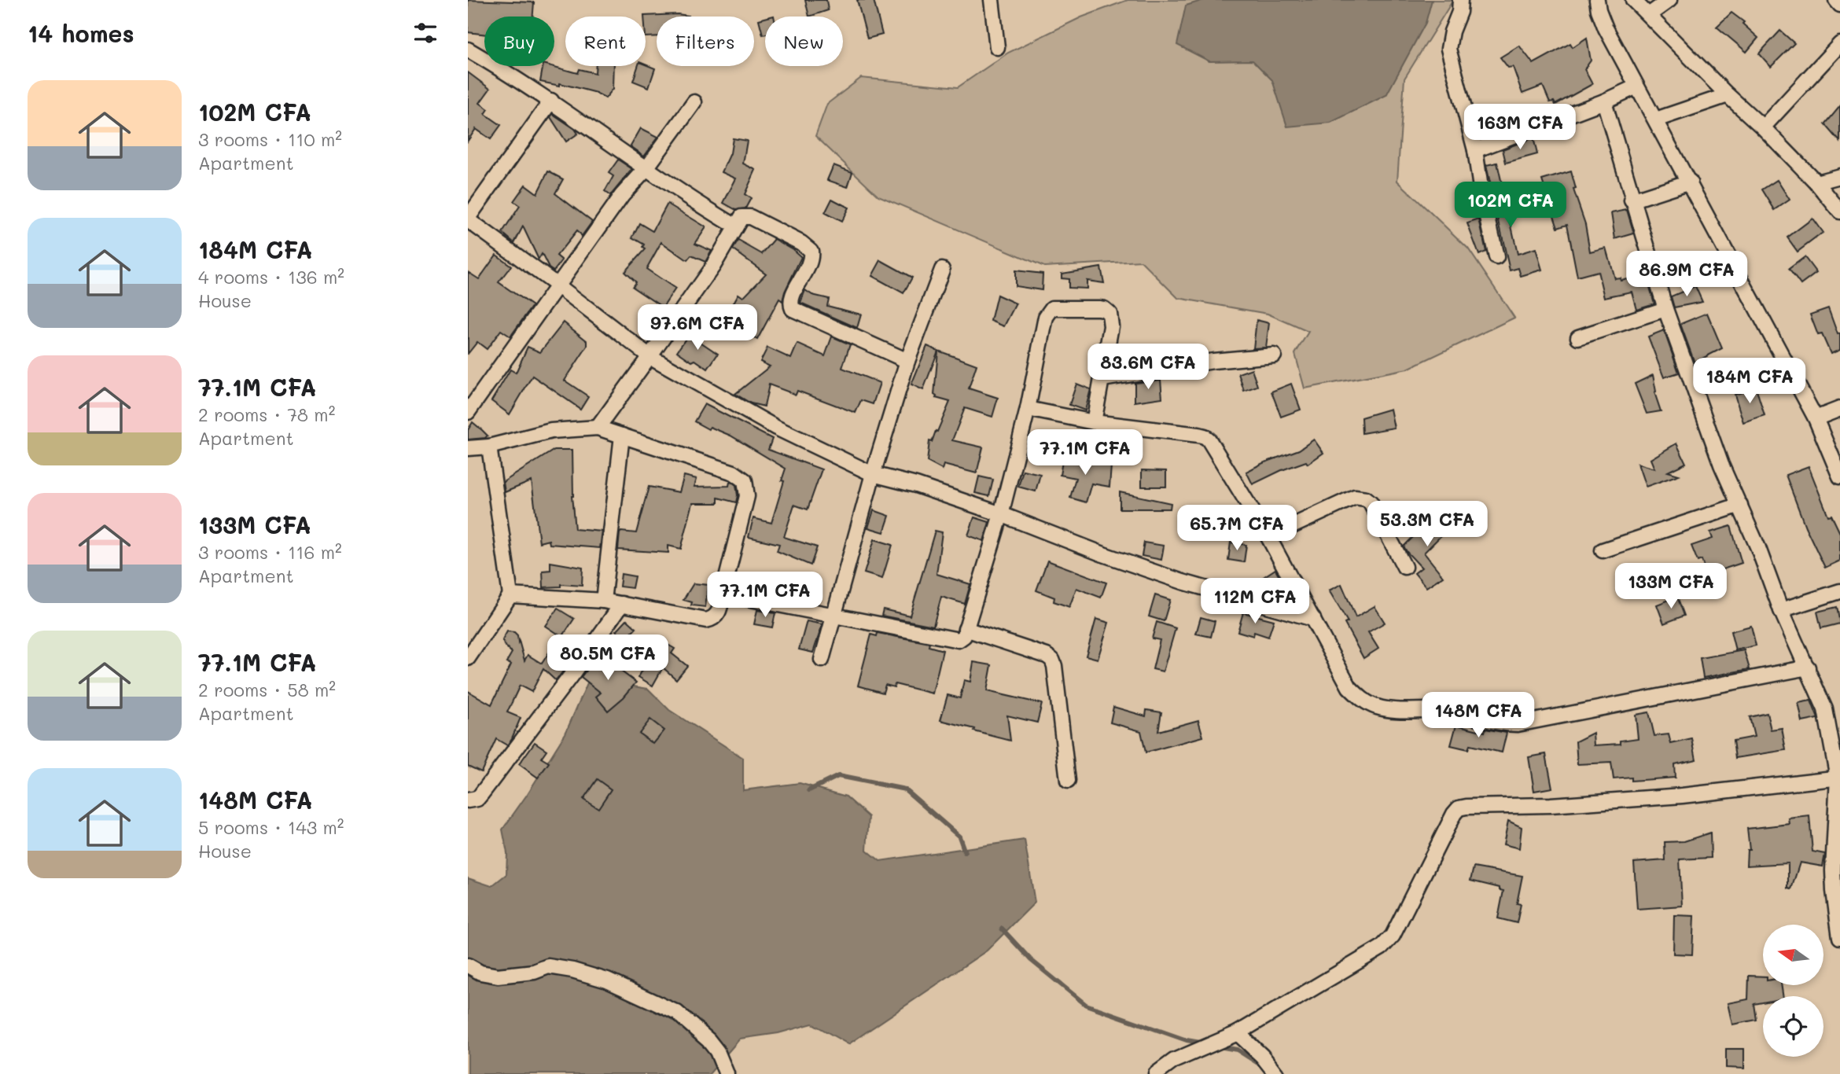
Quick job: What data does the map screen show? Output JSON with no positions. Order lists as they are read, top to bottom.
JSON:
{
  "north": "left",
  "page": {
    "heading": "14 homes",
    "chip": [
      "Buy",
      "Rent",
      "Filters",
      "New"
    ],
    "list": [
      {
        "name": "102M CFA",
        "note": "3 rooms · 110 m² · Apartment"
      },
      {
        "name": "184M CFA",
        "note": "4 rooms · 136 m² · House"
      },
      {
        "name": "77.1M CFA",
        "note": "2 rooms · 78 m² · Apartment"
      },
      {
        "name": "133M CFA",
        "note": "3 rooms · 116 m² · Apartment"
      },
      {
        "name": "77.1M CFA",
        "note": "2 rooms · 58 m² · Apartment"
      },
      {
        "name": "148M CFA",
        "note": "5 rooms · 143 m² · House"
      }
    ],
    "price": [
      "163M CFA",
      "102M CFA",
      "86.9M CFA",
      "97.6M CFA",
      "83.6M CFA",
      "184M CFA",
      "77.1M CFA",
      "53.3M CFA",
      "65.7M CFA",
      "133M CFA",
      "77.1M CFA",
      "112M CFA",
      "80.5M CFA",
      "148M CFA"
    ]
  }
}
